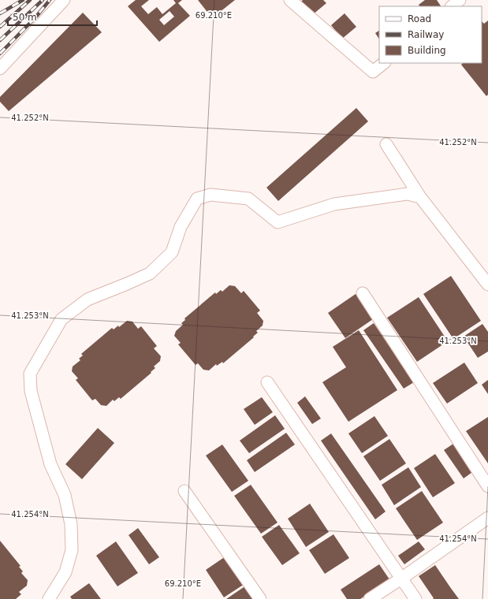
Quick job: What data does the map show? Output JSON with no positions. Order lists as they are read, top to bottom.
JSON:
{
  "legend": ["Road", "Railway", "Building"],
  "scale_bar": "50 m",
  "coordinates": [
    "69.210°E",
    "41.252°N",
    "41.253°N",
    "41.254°N"
  ]
}
